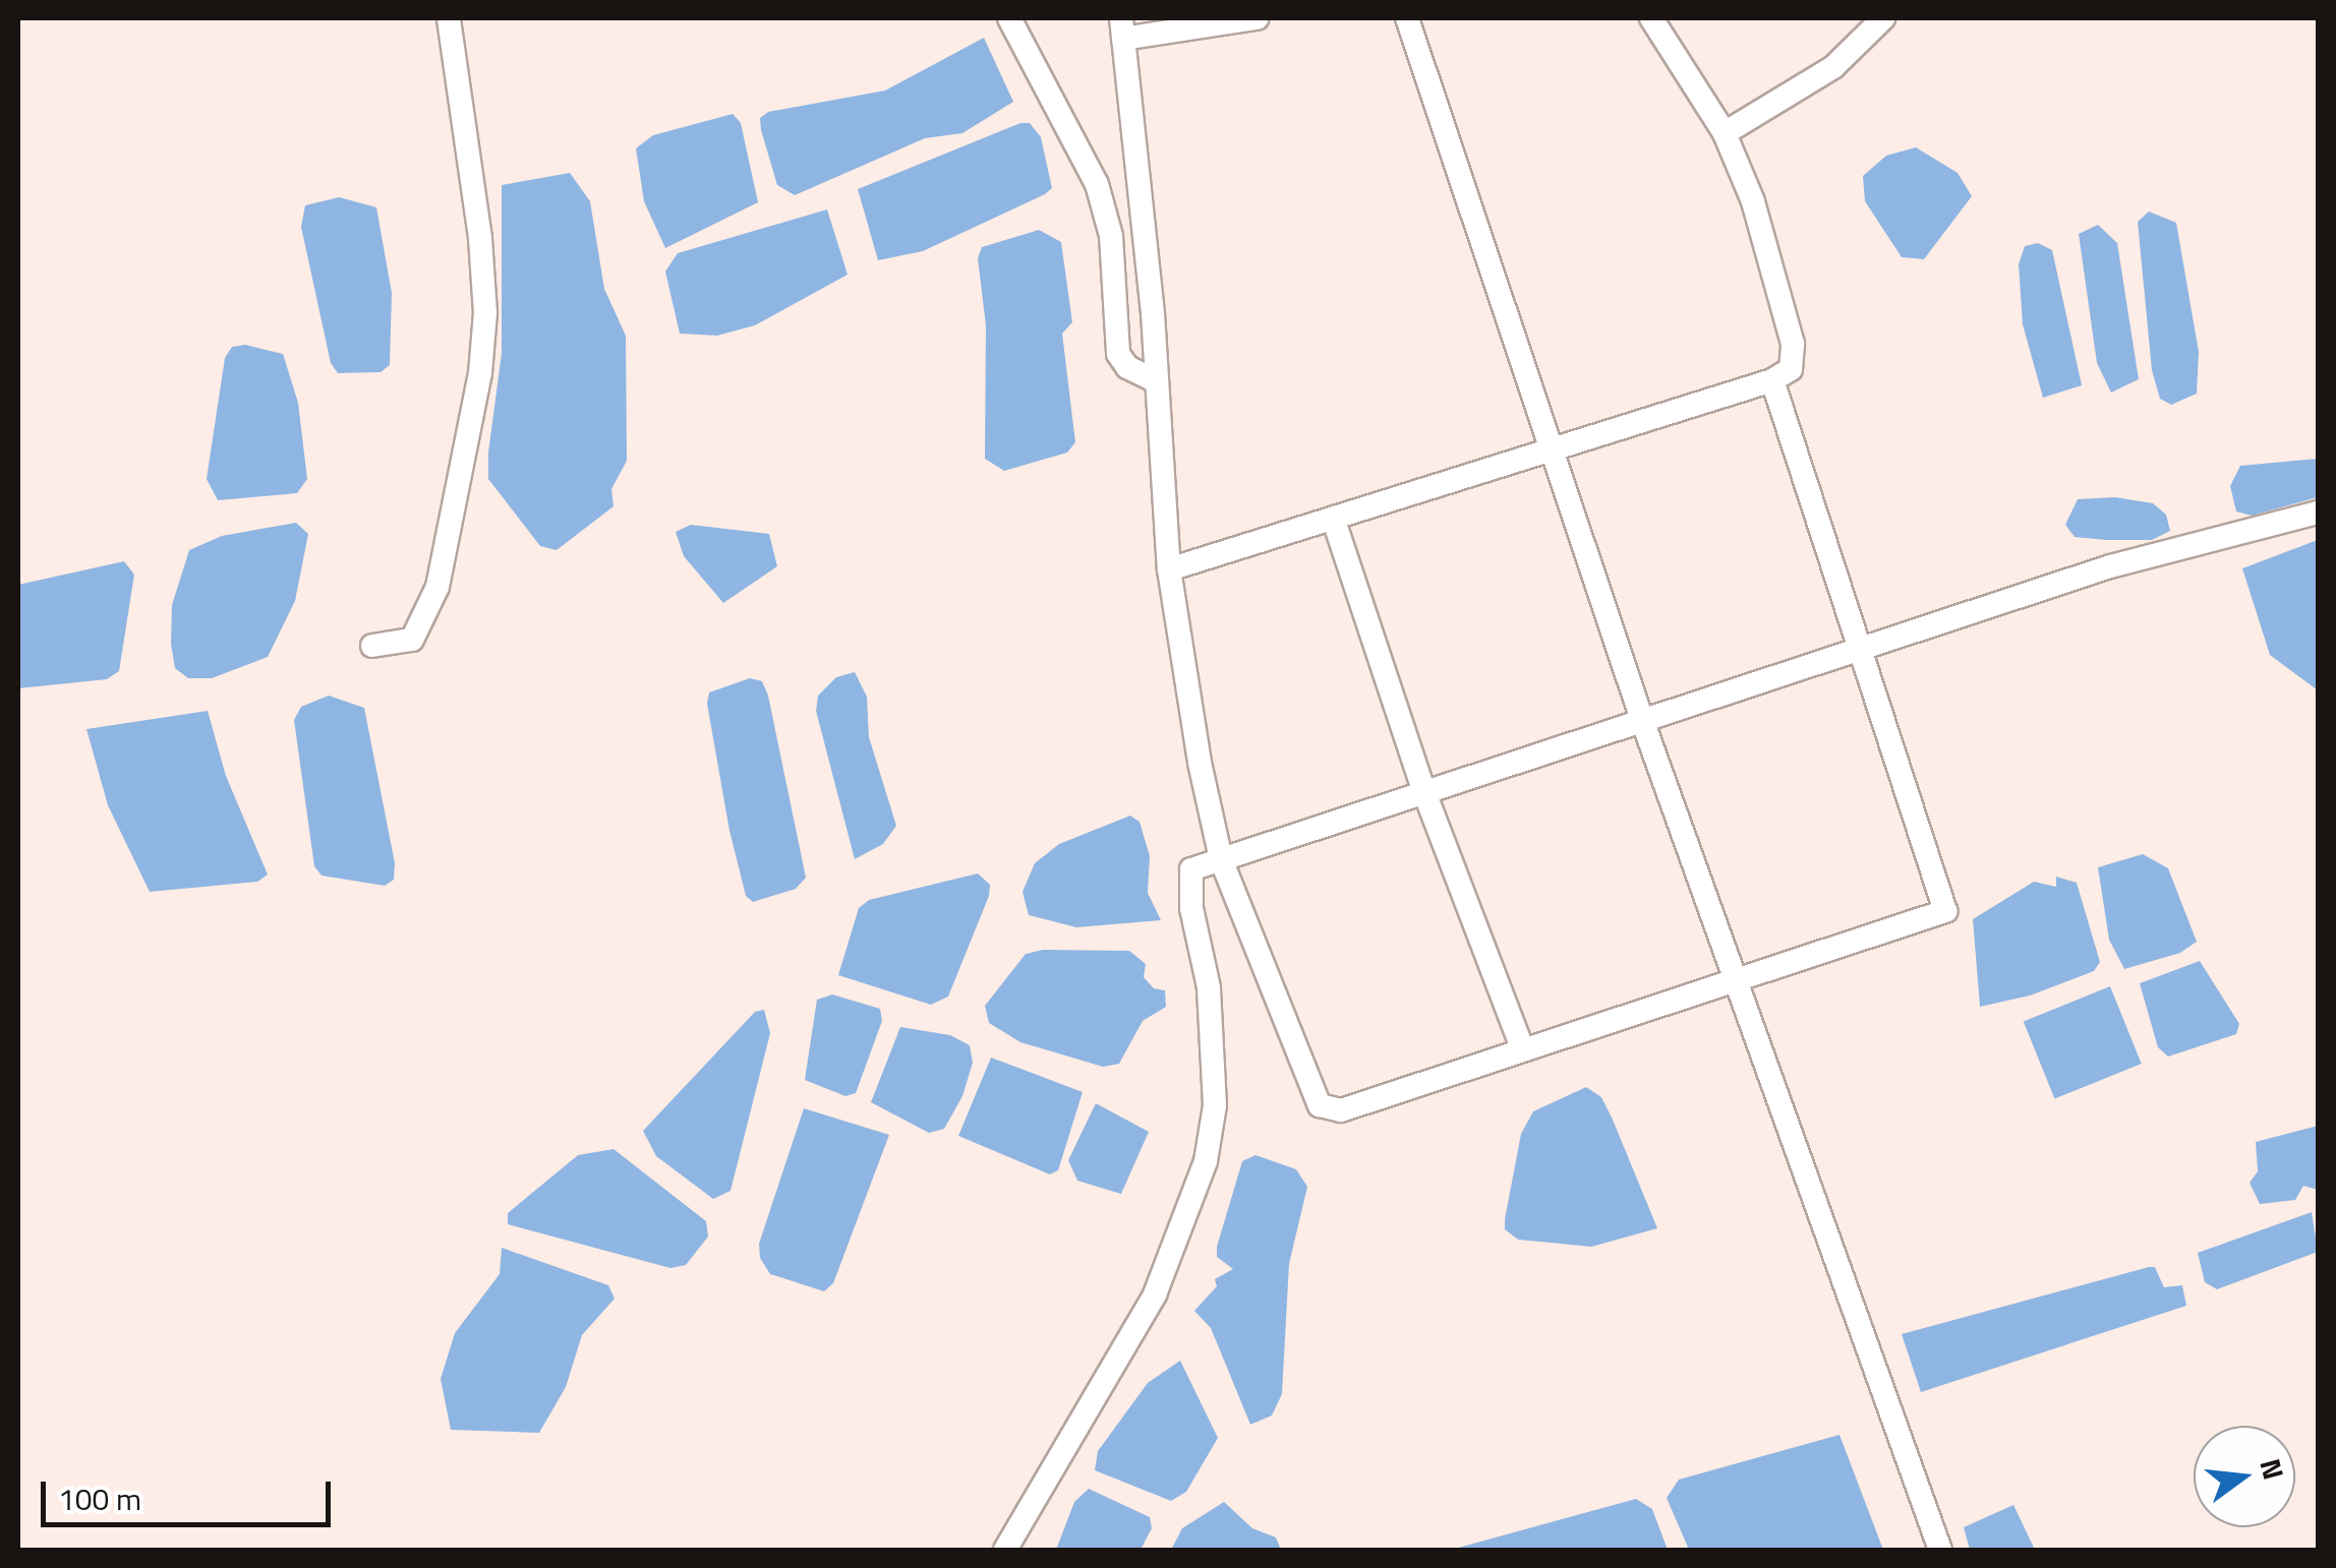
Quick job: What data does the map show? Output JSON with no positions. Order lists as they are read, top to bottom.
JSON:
{
  "scale_bar": "100 m",
  "north": "right"
}
